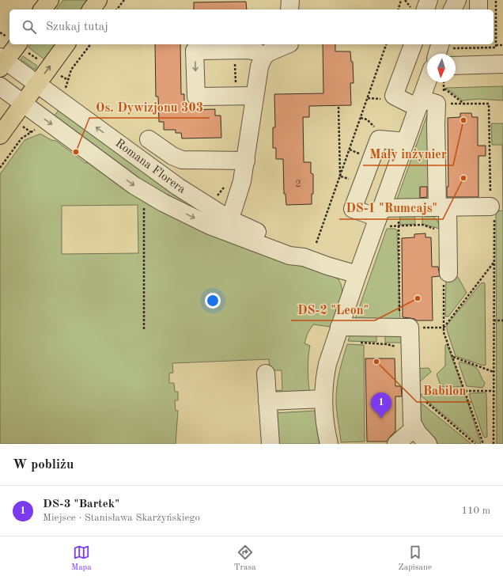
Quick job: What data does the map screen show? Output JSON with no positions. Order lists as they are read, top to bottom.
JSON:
{
  "streets": {
    "street": ["Romana Florera"]
  },
  "places": [
    "Mały inżynier",
    "Os. Dywizjonu 303",
    "DS-1 \"Rumcajs\"",
    "DS-2 \"Leon\"",
    "Babilon"
  ],
  "house_numbers": ["2"],
  "north": "bottom",
  "page": {
    "search": "Szukaj tutaj",
    "pins": "1",
    "heading": "W pobliżu",
    "list": [
      {
        "mark": "1",
        "name": "DS-3 \"Bartek\"",
        "note": "Miejsce · Stanisława Skarżyńskiego",
        "value": "110 m"
      }
    ],
    "nav": ["Mapa", "Trasa", "Zapisane"]
  }
}
